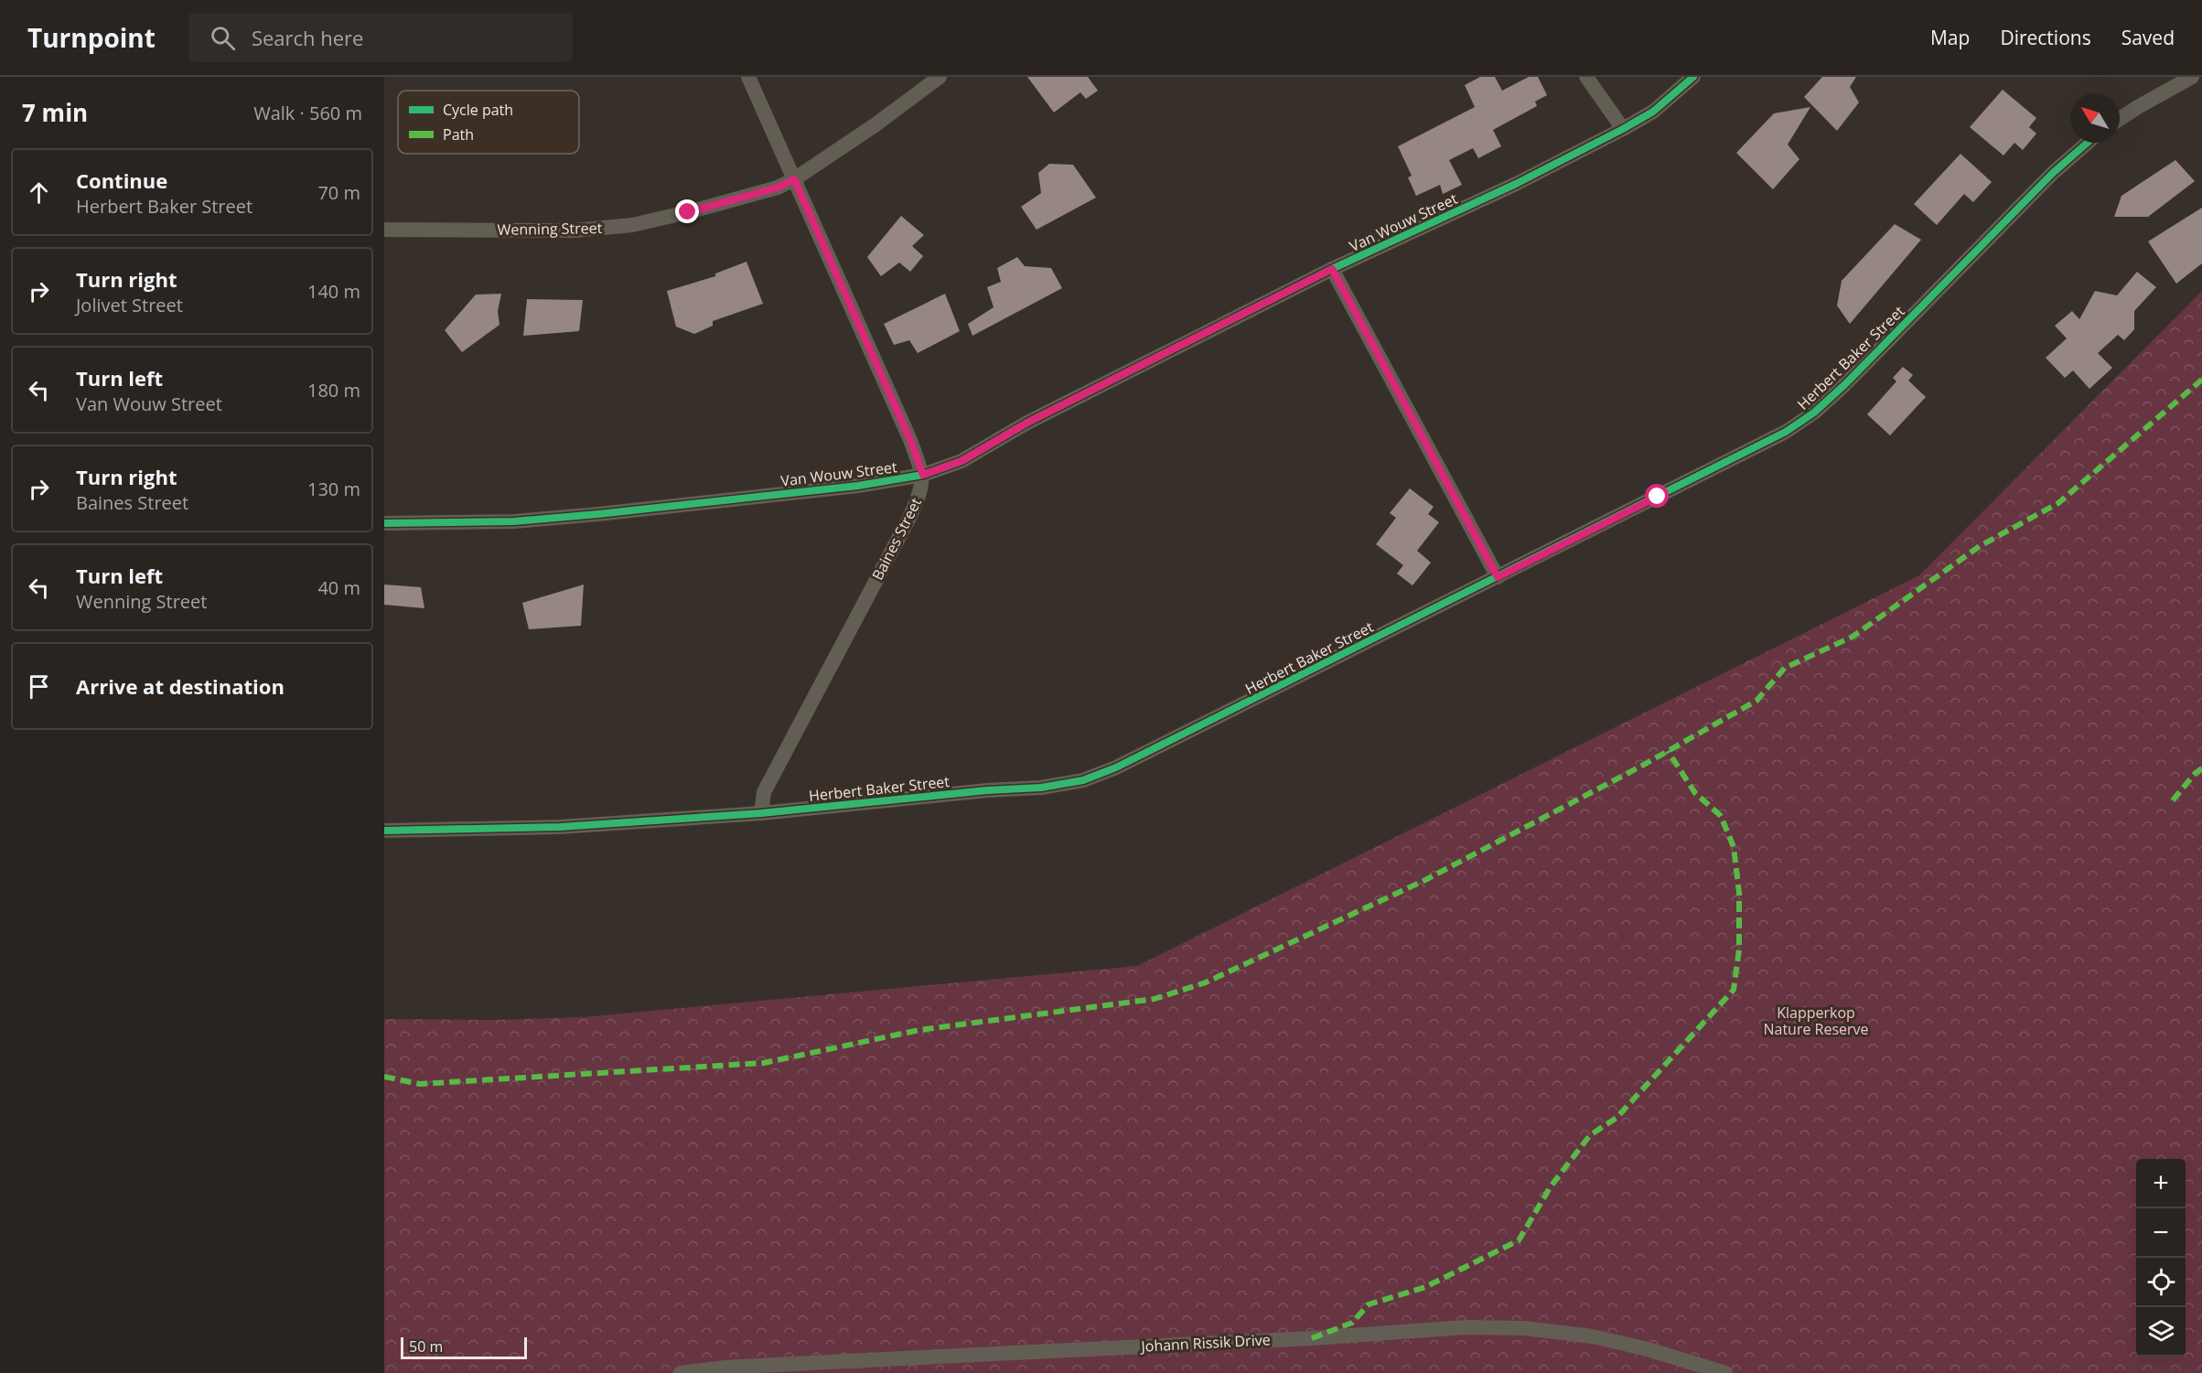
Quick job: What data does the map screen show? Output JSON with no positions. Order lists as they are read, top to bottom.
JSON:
{
  "streets": {
    "street": [
      "Van Wouw Street",
      "Wenning Street",
      "Herbert Baker Street",
      "Baines Street",
      "Johann Rissik Drive"
    ]
  },
  "crossings": [
    ["Van Wouw Street", "Baines Street"],
    ["Herbert Baker Street", "Baines Street"]
  ],
  "parks": ["Klapperkop Nature Reserve"],
  "legend": ["Cycle path", "Path"],
  "scale_bar": "50 m",
  "north": "top left",
  "page": {
    "header": "Turnpoint",
    "search": "Search here",
    "nav": ["Map", "Directions", "Saved"],
    "heading": ["7 min", "Walk · 560 m"],
    "list": [
      ["Continue", "Herbert Baker Street", "70 m"],
      ["Turn right", "Jolivet Street", "140 m"],
      ["Turn left", "Van Wouw Street", "180 m"],
      ["Turn right", "Baines Street", "130 m"],
      ["Turn left", "Wenning Street", "40 m"],
      "Arrive at destination"
    ],
    "map_buttons": ["+", "−"],
    "scale": "50 m"
  }
}
